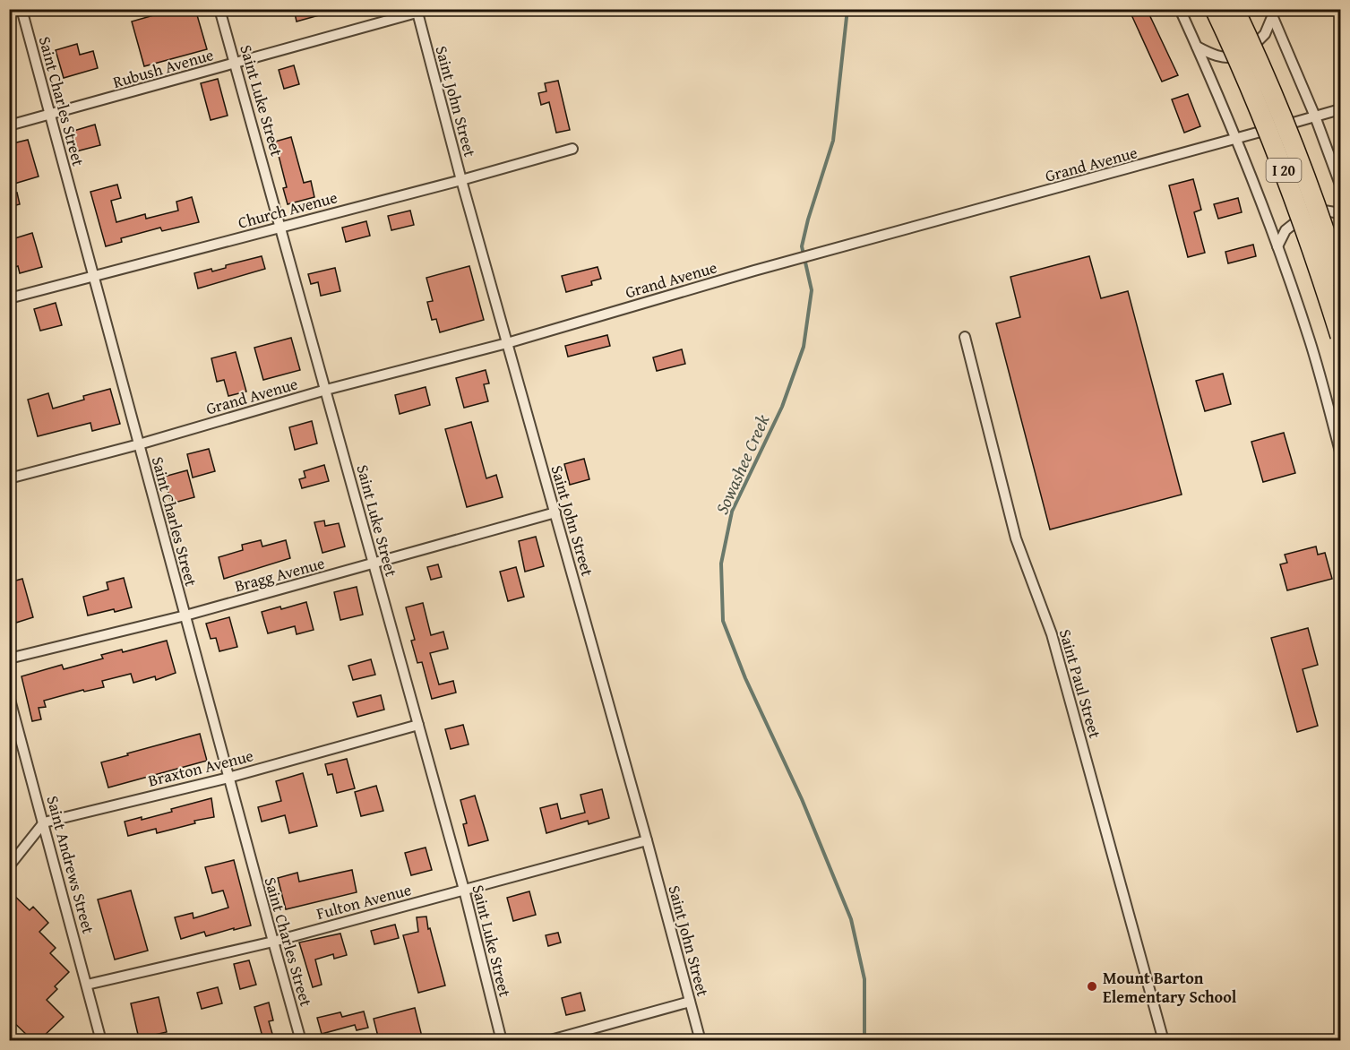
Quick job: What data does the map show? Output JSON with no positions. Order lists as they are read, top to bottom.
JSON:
{
  "streets": {
    "highway": ["I 20"],
    "street": [
      "Rubush Avenue",
      "Saint Luke Street",
      "Saint Charles Street",
      "Saint John Street",
      "Grand Avenue",
      "Church Avenue",
      "Bragg Avenue",
      "Saint Paul Street",
      "Braxton Avenue",
      "Saint Andrews Street",
      "Fulton Avenue"
    ]
  },
  "crossings": [
    ["Rubush Avenue", "Saint Luke Street"],
    ["Rubush Avenue", "Saint Charles Street"],
    ["Rubush Avenue", "Saint John Street"],
    ["Saint Luke Street", "Grand Avenue"],
    ["Saint Luke Street", "Church Avenue"],
    ["Saint Luke Street", "Bragg Avenue"],
    ["Saint Luke Street", "Braxton Avenue"],
    ["Saint Luke Street", "Fulton Avenue"],
    ["Saint Charles Street", "Grand Avenue"],
    ["Saint Charles Street", "Church Avenue"],
    ["Saint Charles Street", "Bragg Avenue"],
    ["Saint Charles Street", "Braxton Avenue"],
    ["Saint Charles Street", "Fulton Avenue"],
    ["Saint John Street", "Grand Avenue"],
    ["Saint John Street", "Church Avenue"],
    ["Saint John Street", "Bragg Avenue"],
    ["Saint John Street", "Fulton Avenue"],
    ["Braxton Avenue", "Saint Andrews Street"],
    ["Saint Andrews Street", "Fulton Avenue"]
  ],
  "water": ["Sowashee Creek"],
  "places": ["Mount Barton Elementary School"]
}
